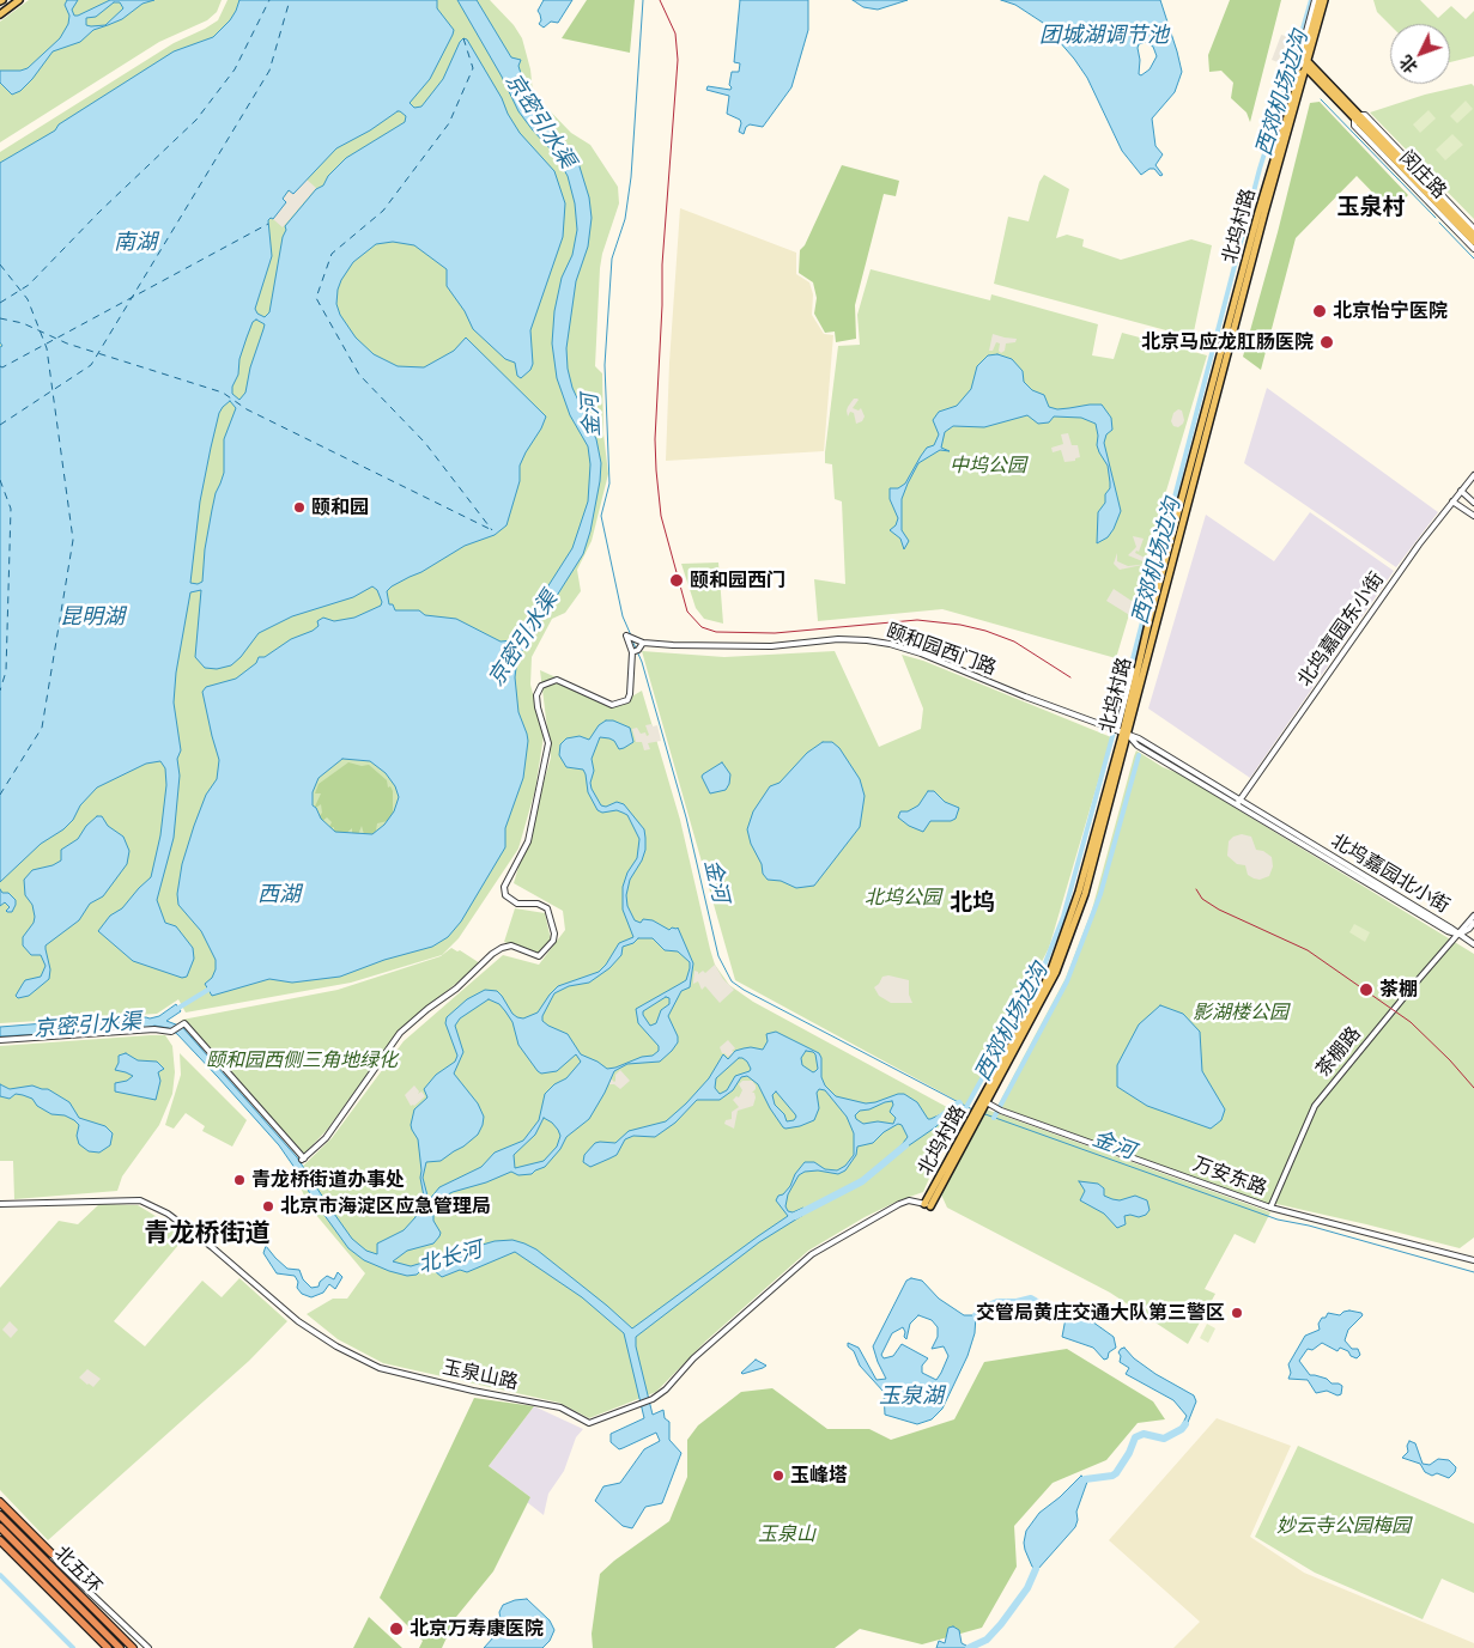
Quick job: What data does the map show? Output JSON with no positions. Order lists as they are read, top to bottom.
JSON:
{
  "streets": {
    "highway": ["北五环"],
    "main road": ["闵庄路", "北坞村路"],
    "street": [
      "北坞嘉园东小街",
      "颐和园西门路",
      "北坞嘉园北小街",
      "茶棚路",
      "万安东路",
      "玉泉山路"
    ]
  },
  "crossings": [
    ["闵庄路", "北坞村路"],
    ["北坞村路", "颐和园西门路"],
    ["北坞村路", "北坞嘉园北小街"],
    ["北坞村路", "万安东路"],
    ["北坞村路", "玉泉山路"],
    ["北坞嘉园东小街", "北坞嘉园北小街"],
    ["颐和园西门路", "北坞嘉园北小街"],
    ["北坞嘉园北小街", "茶棚路"],
    ["茶棚路", "万安东路"]
  ],
  "districts": ["玉泉村", "北坞", "青龙桥街道"],
  "water": [
    "团城湖调节池",
    "西郊机场边沟",
    "京密引水渠",
    "南湖",
    "金河",
    "昆明湖",
    "西湖",
    "北长河",
    "玉泉湖"
  ],
  "parks": [
    "中坞公园",
    "北坞公园",
    "影湖楼公园",
    "颐和园西侧三角地绿化",
    "妙云寺公园梅园",
    "玉泉山"
  ],
  "places": [
    "北京怡宁医院",
    "北京马应龙肛肠医院",
    "颐和园",
    "颐和园西门",
    "茶棚",
    "青龙桥街道办事处",
    "北京市海淀区应急管理局",
    "交管局黄庄交通大队第三警区",
    "玉峰塔",
    "北京万寿康医院"
  ],
  "north": "bottom left"
}
